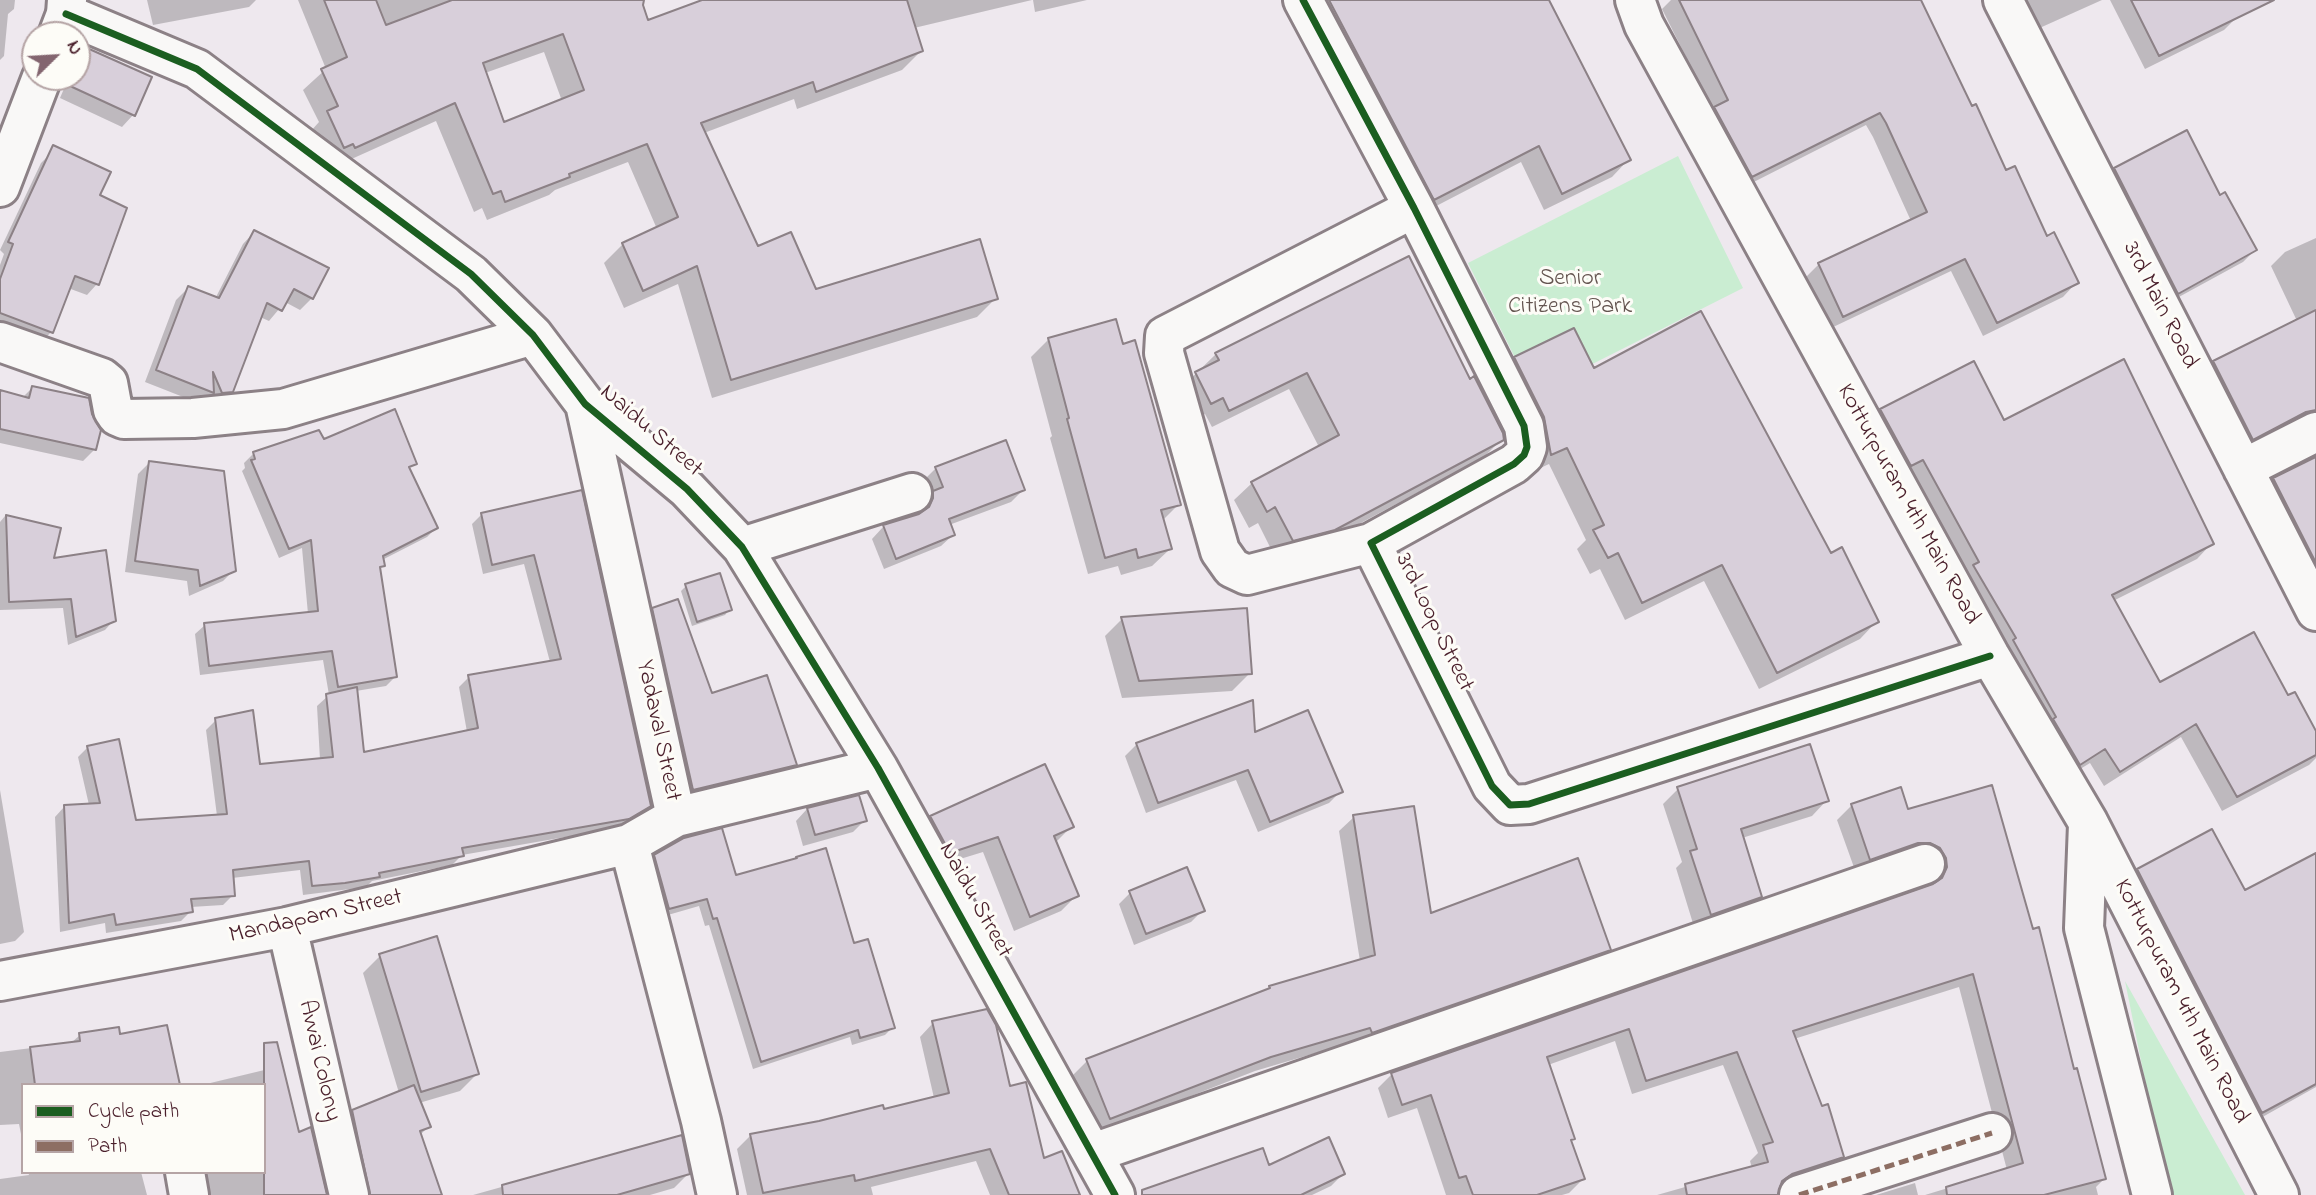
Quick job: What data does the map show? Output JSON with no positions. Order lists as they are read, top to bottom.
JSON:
{
  "streets": {
    "street": [
      "3rd Main Road",
      "Naidu Street",
      "Kotturpuram 4th Main Road",
      "3rd Loop Street",
      "Yadaval Street",
      "Mandapam Street",
      "Avvai Colony"
    ]
  },
  "crossings": [
    ["Naidu Street", "Yadaval Street"],
    ["Kotturpuram 4th Main Road", "3rd Loop Street"],
    ["Yadaval Street", "Mandapam Street"],
    ["Mandapam Street", "Avvai Colony"]
  ],
  "parks": ["Senior Citizens Park"],
  "legend": ["Cycle path", "Path"],
  "north": "top right"
}
